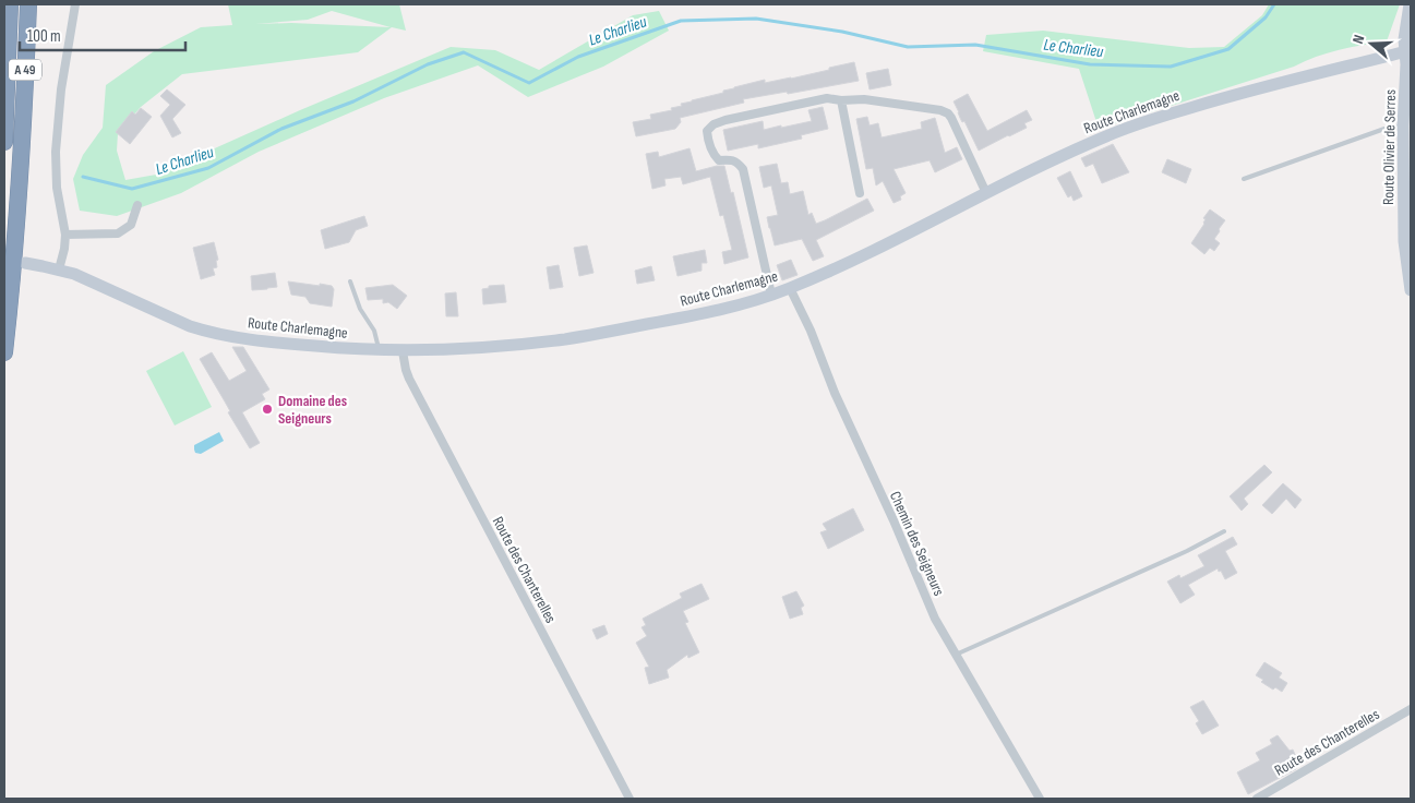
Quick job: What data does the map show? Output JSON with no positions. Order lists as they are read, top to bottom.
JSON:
{
  "streets": {
    "highway": ["A 49"],
    "main road": ["Route Charlemagne", "Route Olivier de Serres"],
    "street": ["Chemin des Seigneurs", "Route des Chanterelles"]
  },
  "crossings": [
    ["Route Charlemagne", "Route Olivier de Serres"],
    ["Route Charlemagne", "Chemin des Seigneurs"],
    ["Route Charlemagne", "Route des Chanterelles"]
  ],
  "water": ["Le Charlieu"],
  "places": ["Domaine des Seigneurs"],
  "scale_bar": "100 m",
  "north": "left"
}
